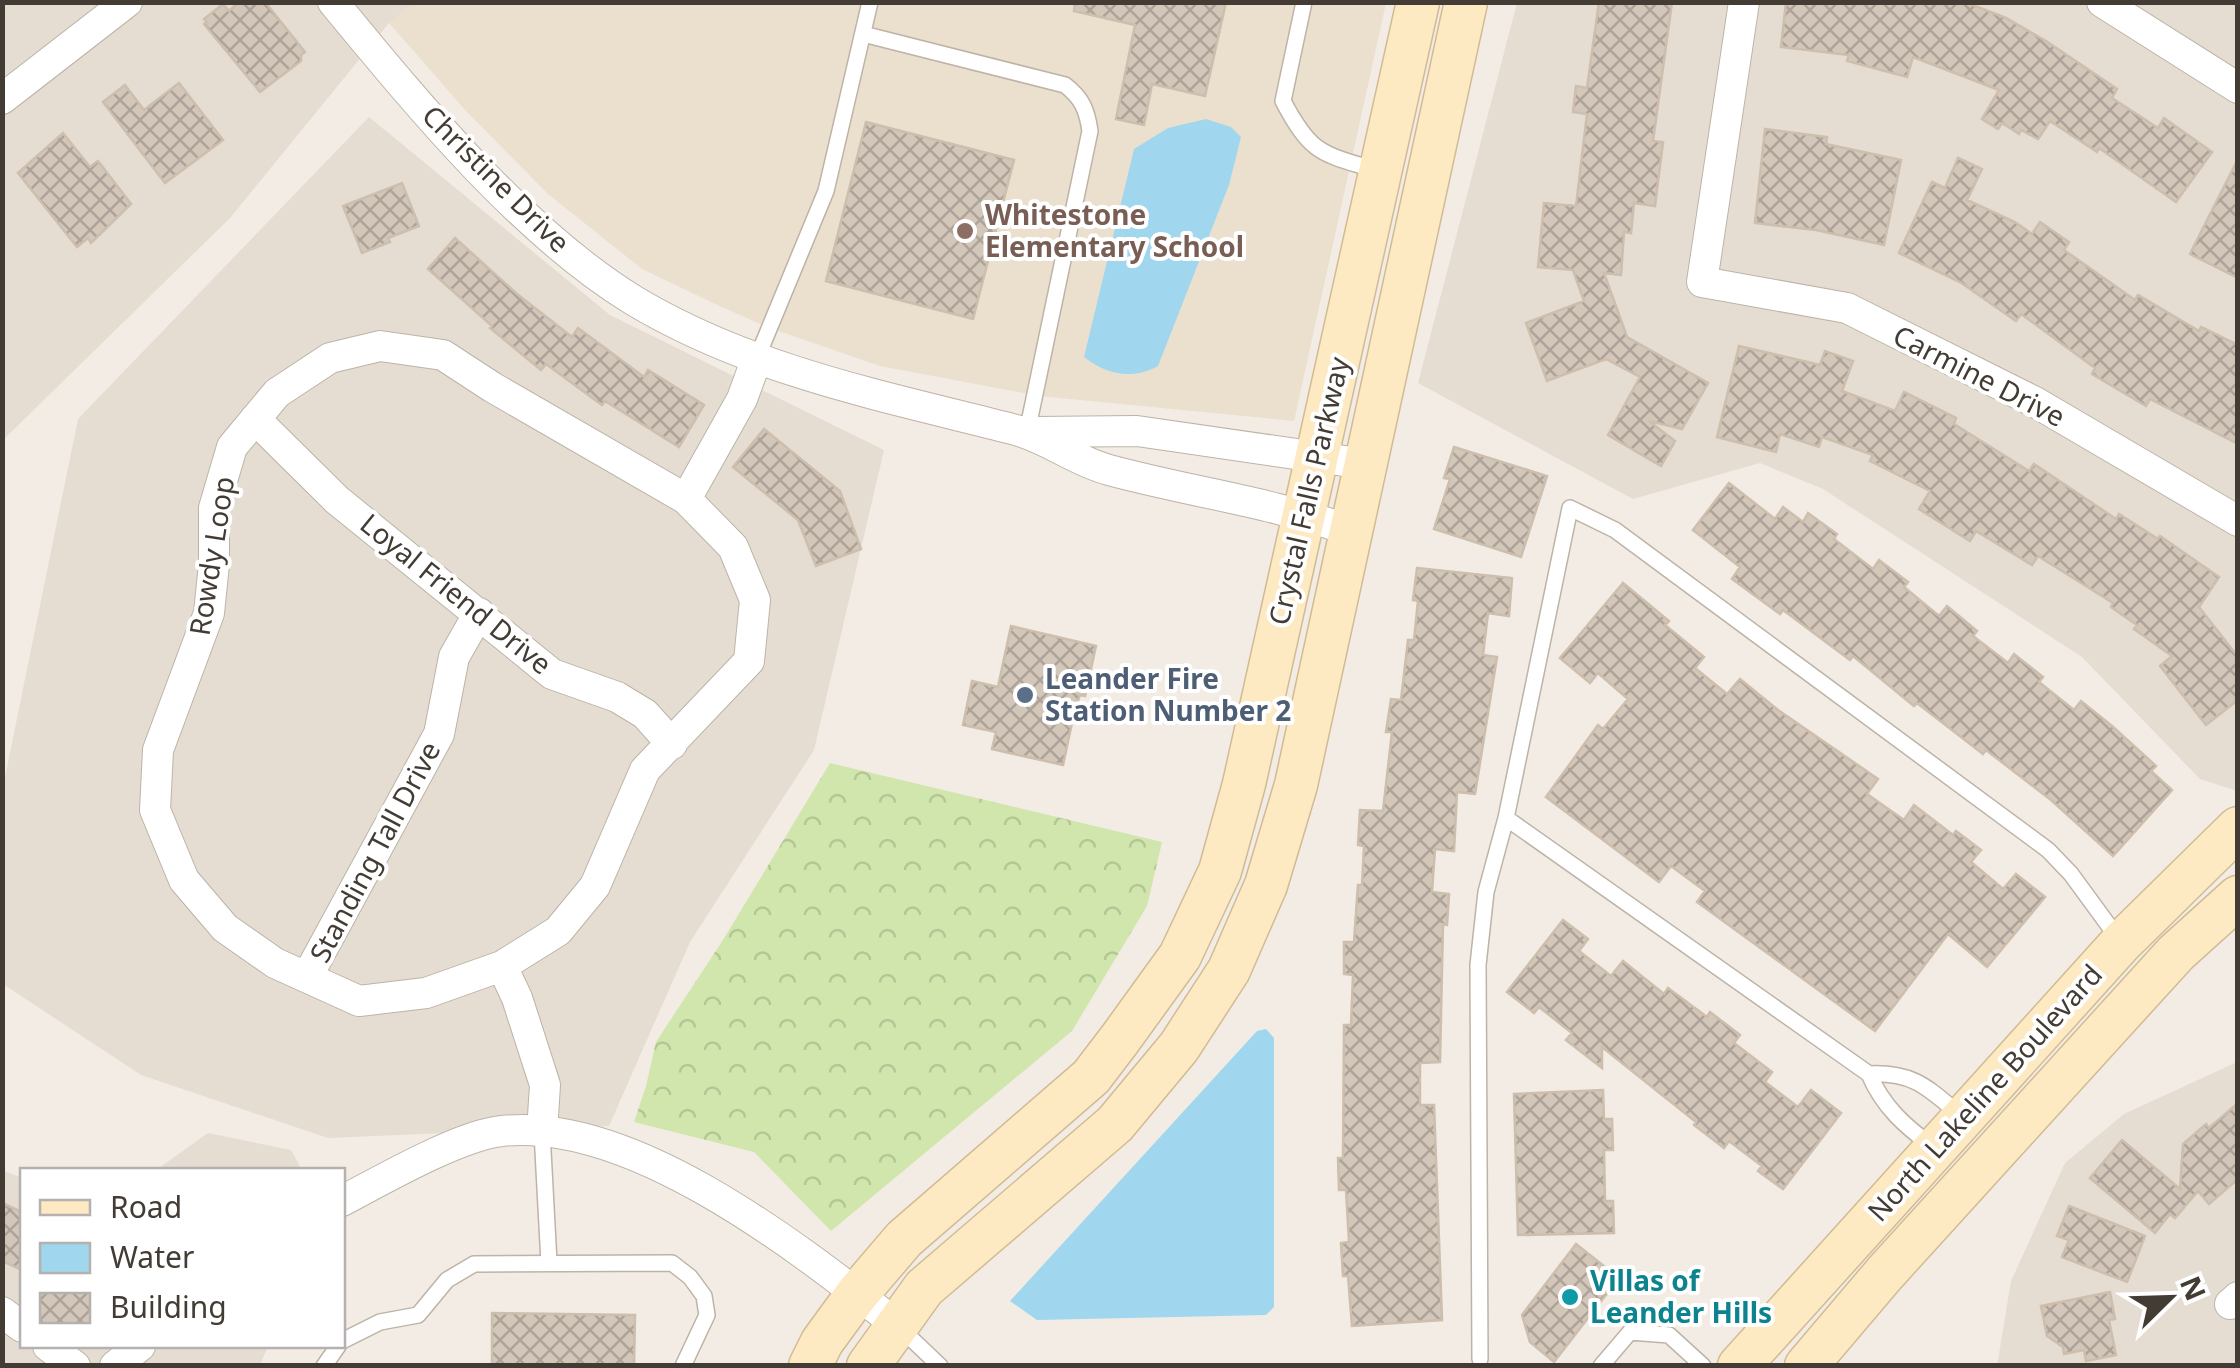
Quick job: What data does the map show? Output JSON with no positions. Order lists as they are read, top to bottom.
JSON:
{
  "streets": {
    "street": [
      "Christine Drive",
      "Carmine Drive",
      "Crystal Falls Parkway",
      "Rowdy Loop",
      "Loyal Friend Drive",
      "Standing Tall Drive",
      "North Lakeline Boulevard"
    ]
  },
  "crossings": [
    ["Christine Drive", "Crystal Falls Parkway"],
    ["Rowdy Loop", "Loyal Friend Drive"],
    ["Rowdy Loop", "Standing Tall Drive"],
    ["Loyal Friend Drive", "Standing Tall Drive"]
  ],
  "places": ["Whitestone Elementary School", "Leander Fire Station Number 2", "Villas of Leander Hills"],
  "legend": ["Road", "Water", "Building"],
  "north": "top right"
}
